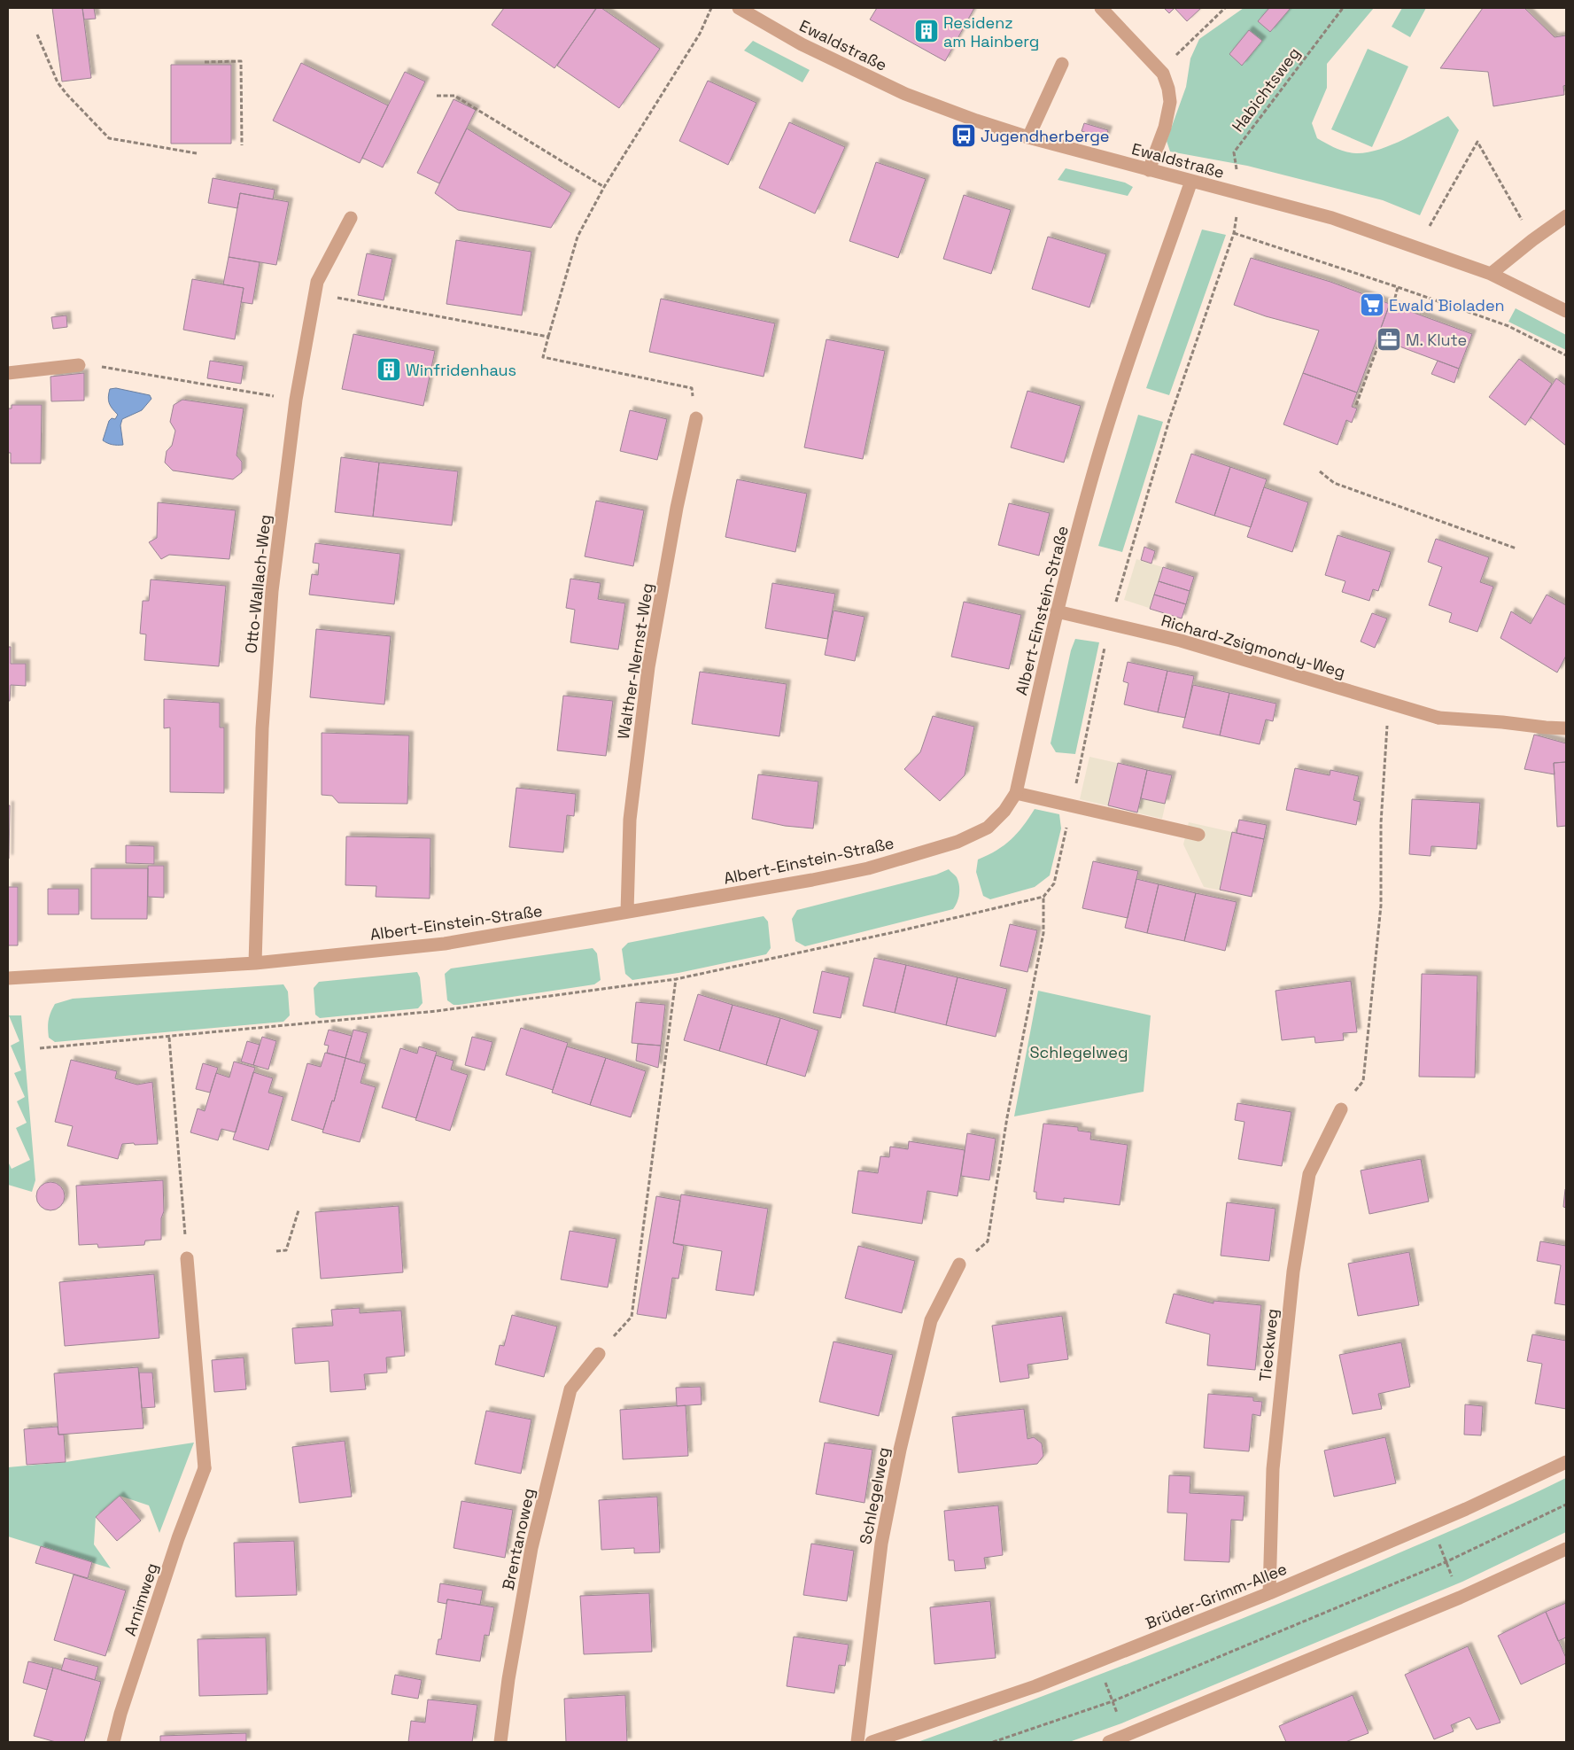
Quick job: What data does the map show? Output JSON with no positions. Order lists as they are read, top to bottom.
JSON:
{
  "streets": {
    "street": [
      "Ewaldstraße",
      "Otto-Wallach-Weg",
      "Albert-Einstein-Straße",
      "Richard-Zsigmondy-Weg",
      "Walther-Nernst-Weg",
      "Tieckweg",
      "Schlegelweg",
      "Brentanoweg",
      "Brüder-Grimm-Allee",
      "Arnimweg"
    ],
    "path": ["Habichtsweg"]
  },
  "crossings": [
    ["Ewaldstraße", "Habichtsweg"],
    ["Ewaldstraße", "Albert-Einstein-Straße"],
    ["Habichtsweg", "Richard-Zsigmondy-Weg"],
    ["Otto-Wallach-Weg", "Albert-Einstein-Straße"],
    ["Albert-Einstein-Straße", "Richard-Zsigmondy-Weg"],
    ["Albert-Einstein-Straße", "Walther-Nernst-Weg"],
    ["Tieckweg", "Brüder-Grimm-Allee"]
  ],
  "parks": ["Schlegelweg"],
  "places": {
    "building": ["Residenz am Hainberg", "Winfridenhaus"],
    "bus stop": ["Jugendherberge"],
    "supermarket": ["Ewald Bioladen"],
    "office": ["M. Klute"]
  }
}
